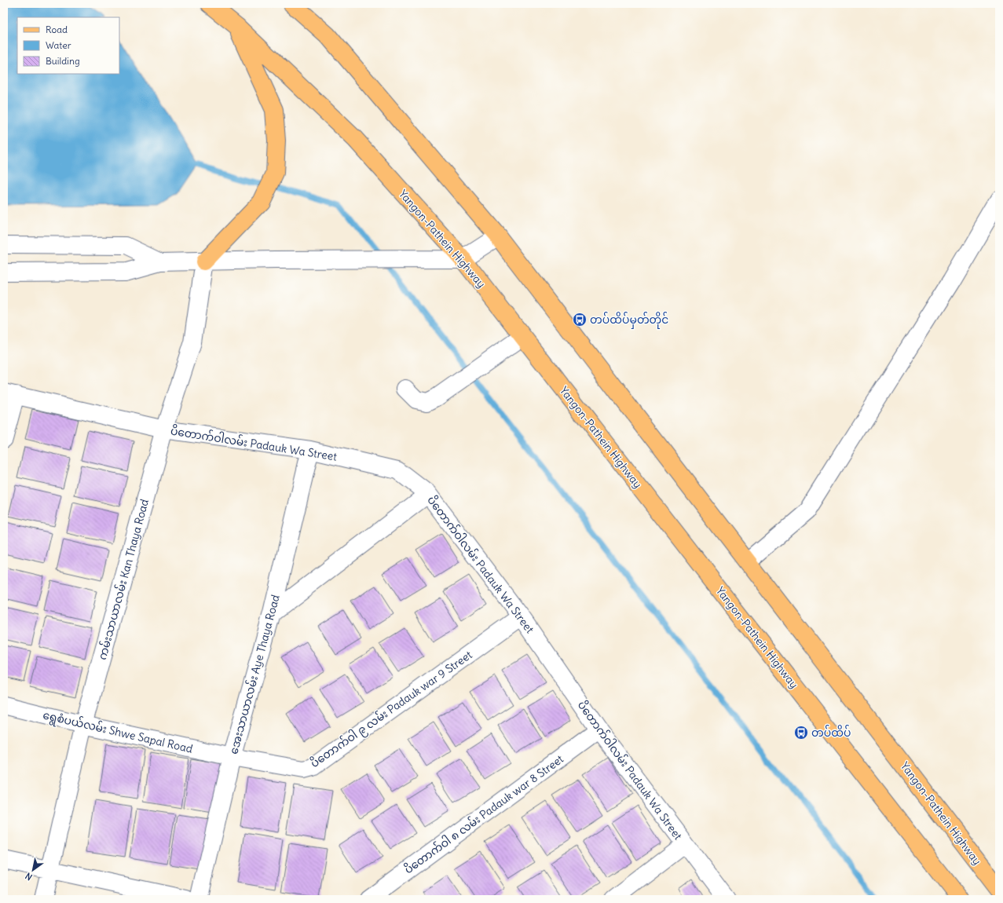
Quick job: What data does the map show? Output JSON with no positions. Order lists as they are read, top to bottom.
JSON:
{
  "streets": {
    "main road": ["Yangon-Pathein Highway"],
    "street": [
      "ပိတောက်ဝါလမ်း Padauk Wa Street",
      "ကမ်းသာယာလမ်း Kan Thaya Road",
      "အေးသာယာလမ်း Aye Thaya Road",
      "ပိတောက်ဝါ ၉ လမ်း Padauk war 9 Street",
      "ရွေစံပယ်လမ်း Shwe Sapal Road",
      "ပိတောက်ဝါ ၈ လမ်း Padauk war 8 Street"
    ]
  },
  "crossings": [
    ["ပိတောက်ဝါလမ်း Padauk Wa Street", "ကမ်းသာယာလမ်း Kan Thaya Road"],
    ["ပိတောက်ဝါလမ်း Padauk Wa Street", "အေးသာယာလမ်း Aye Thaya Road"],
    ["ပိတောက်ဝါလမ်း Padauk Wa Street", "ပိတောက်ဝါ ၉ လမ်း Padauk war 9 Street"],
    ["ပိတောက်ဝါလမ်း Padauk Wa Street", "ပိတောက်ဝါ ၈ လမ်း Padauk war 8 Street"],
    ["ကမ်းသာယာလမ်း Kan Thaya Road", "ရွေစံပယ်လမ်း Shwe Sapal Road"],
    ["အေးသာယာလမ်း Aye Thaya Road", "ပိတောက်ဝါ ၉ လမ်း Padauk war 9 Street"],
    ["အေးသာယာလမ်း Aye Thaya Road", "ရွေစံပယ်လမ်း Shwe Sapal Road"],
    ["ပိတောက်ဝါ ၉ လမ်း Padauk war 9 Street", "ရွေစံပယ်လမ်း Shwe Sapal Road"]
  ],
  "places": {
    "bus stop": ["တပ်ထိပ်မှတ်တိုင်", "တပ်ထိပ်"]
  },
  "legend": ["Road", "Water", "Building"],
  "north": "bottom left"
}
